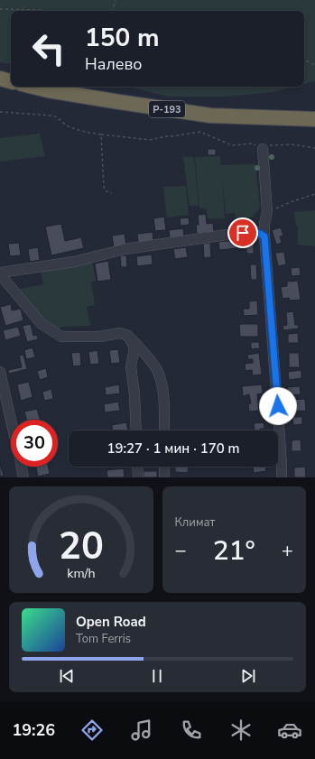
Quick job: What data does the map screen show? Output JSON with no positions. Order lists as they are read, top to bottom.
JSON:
{
  "streets": {
    "highway": ["Р-193"]
  },
  "page": {
    "turn": ["150 m", "Налево"],
    "limit": "30",
    "trip": "19:27 · 1 мин · 170 m",
    "tile": "Климат",
    "heat": ["−", "21°", "+"],
    "song": ["Open Road", "Tom Ferris"],
    "tabs": "19:26",
    "gauge": ["20", "km/h"]
  }
}
